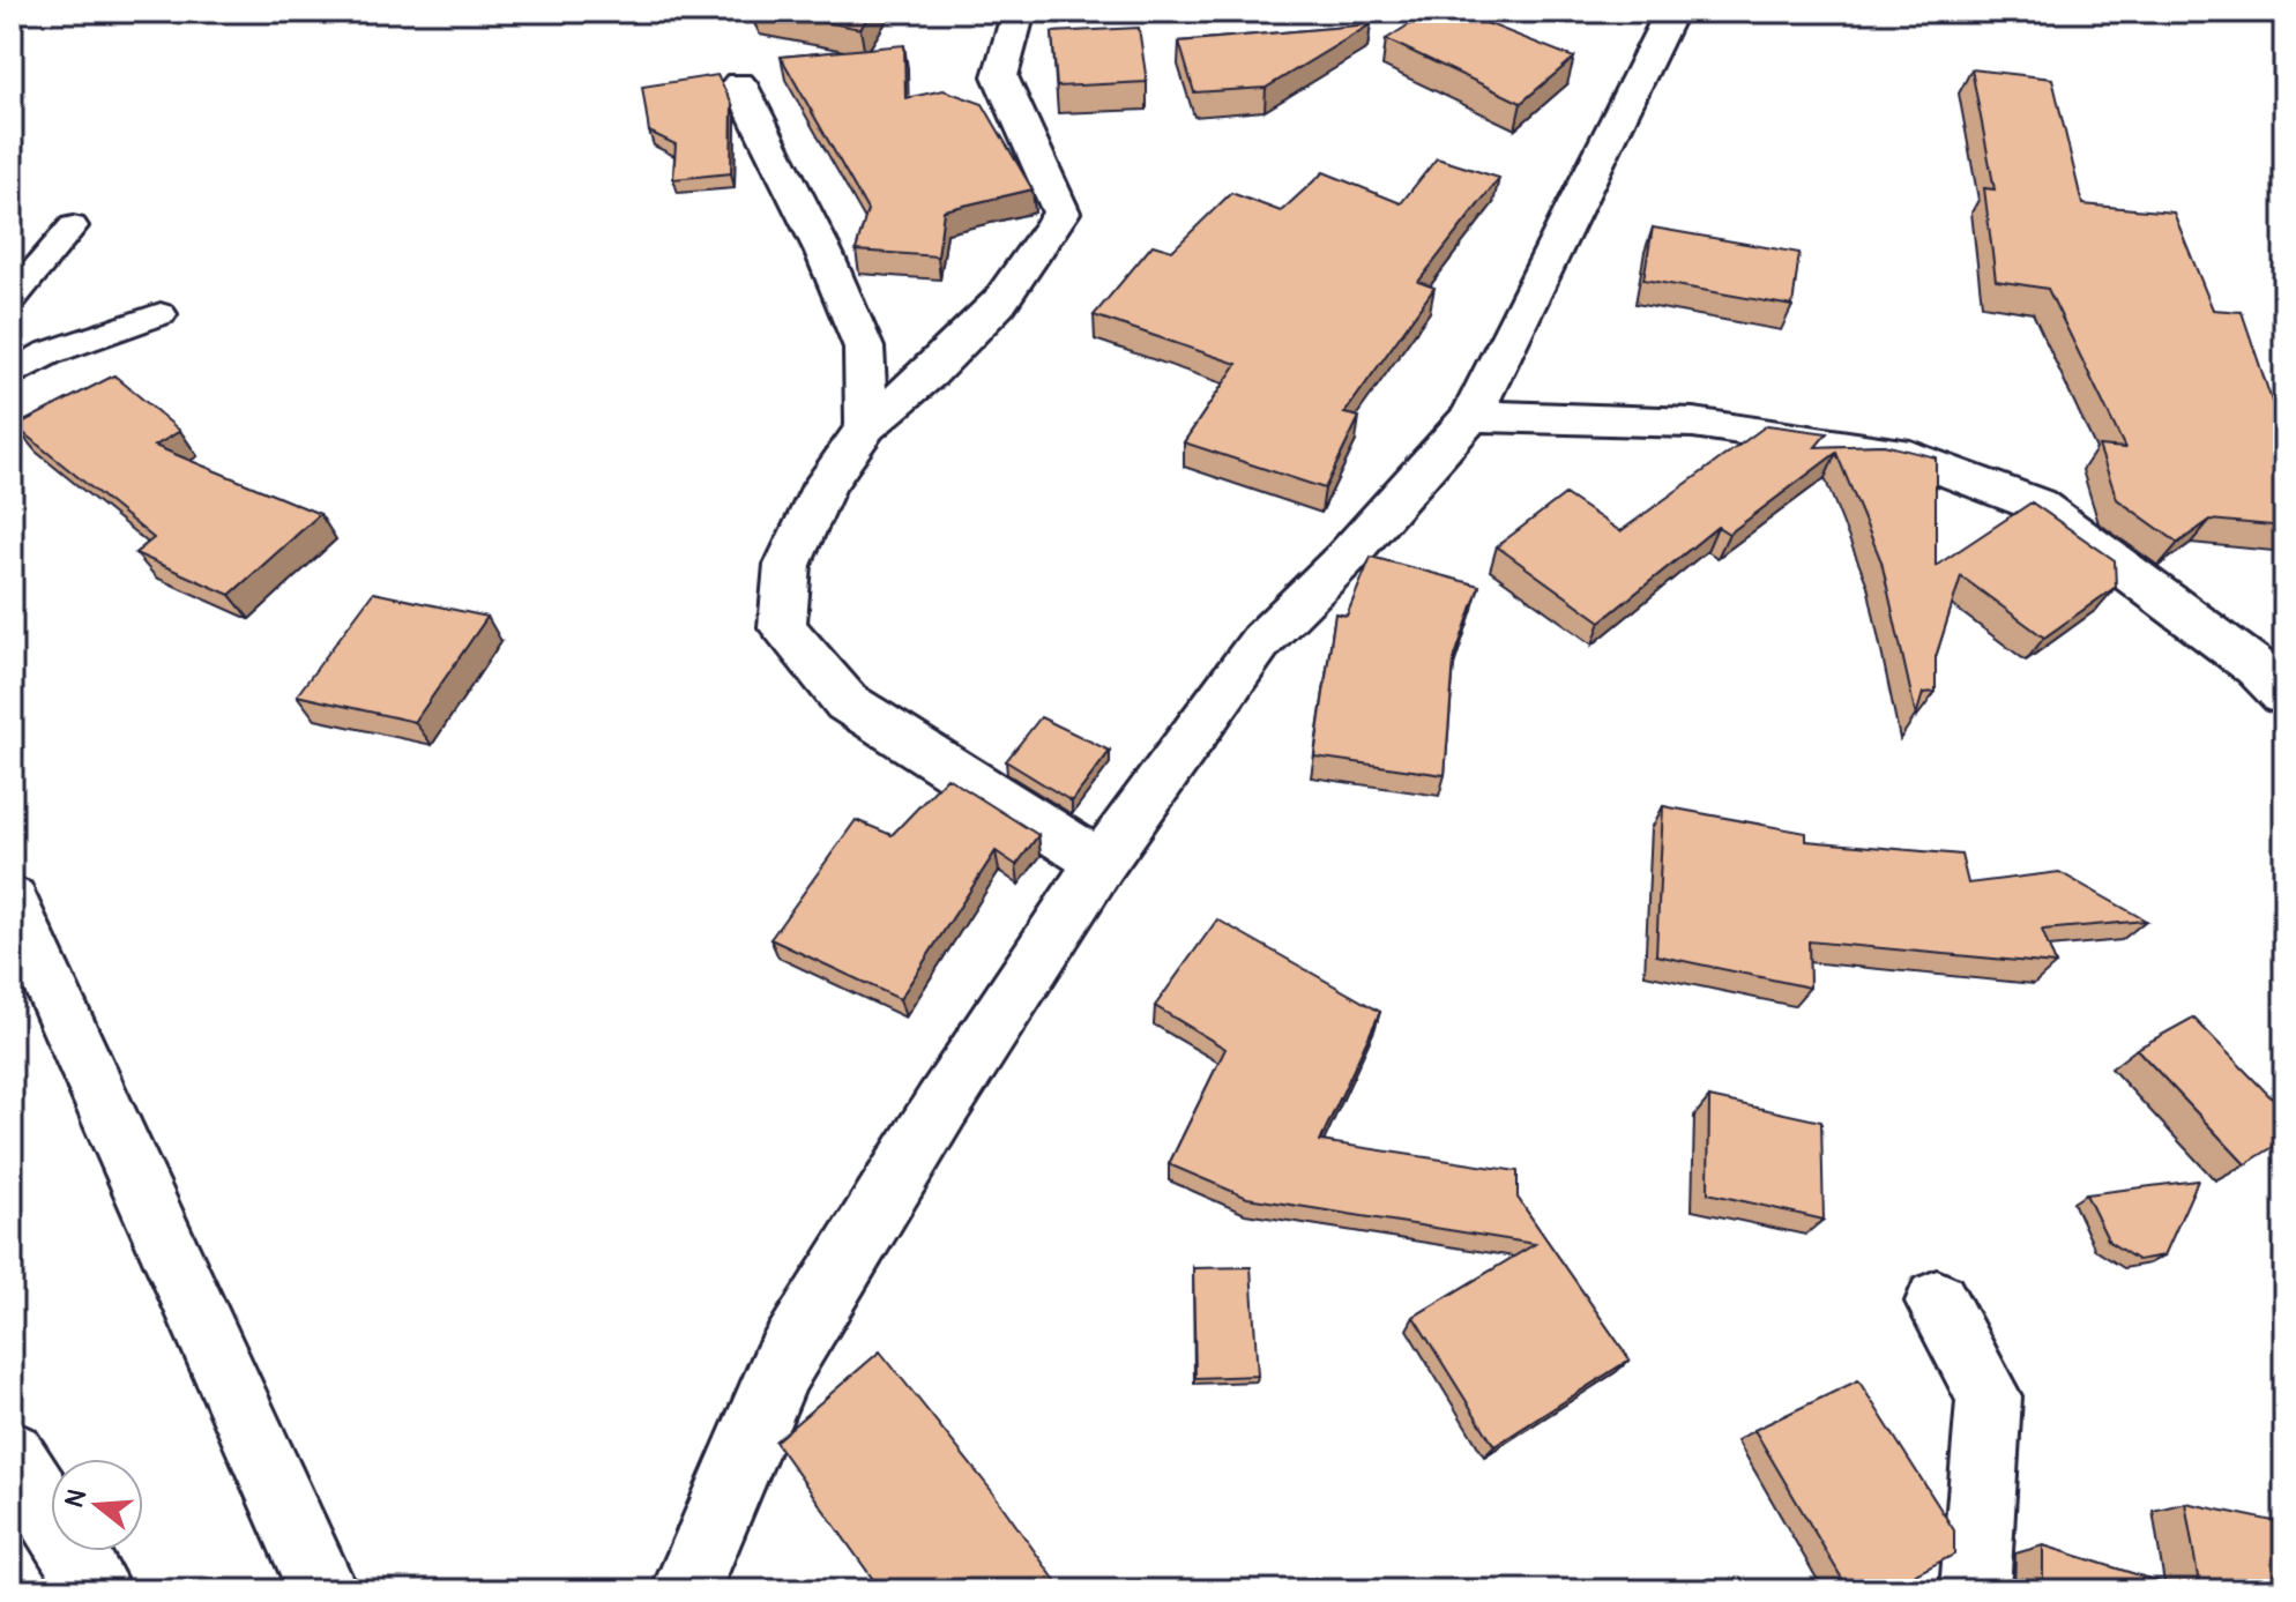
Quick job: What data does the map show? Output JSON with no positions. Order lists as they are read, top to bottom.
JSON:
{
  "north": "left"
}
